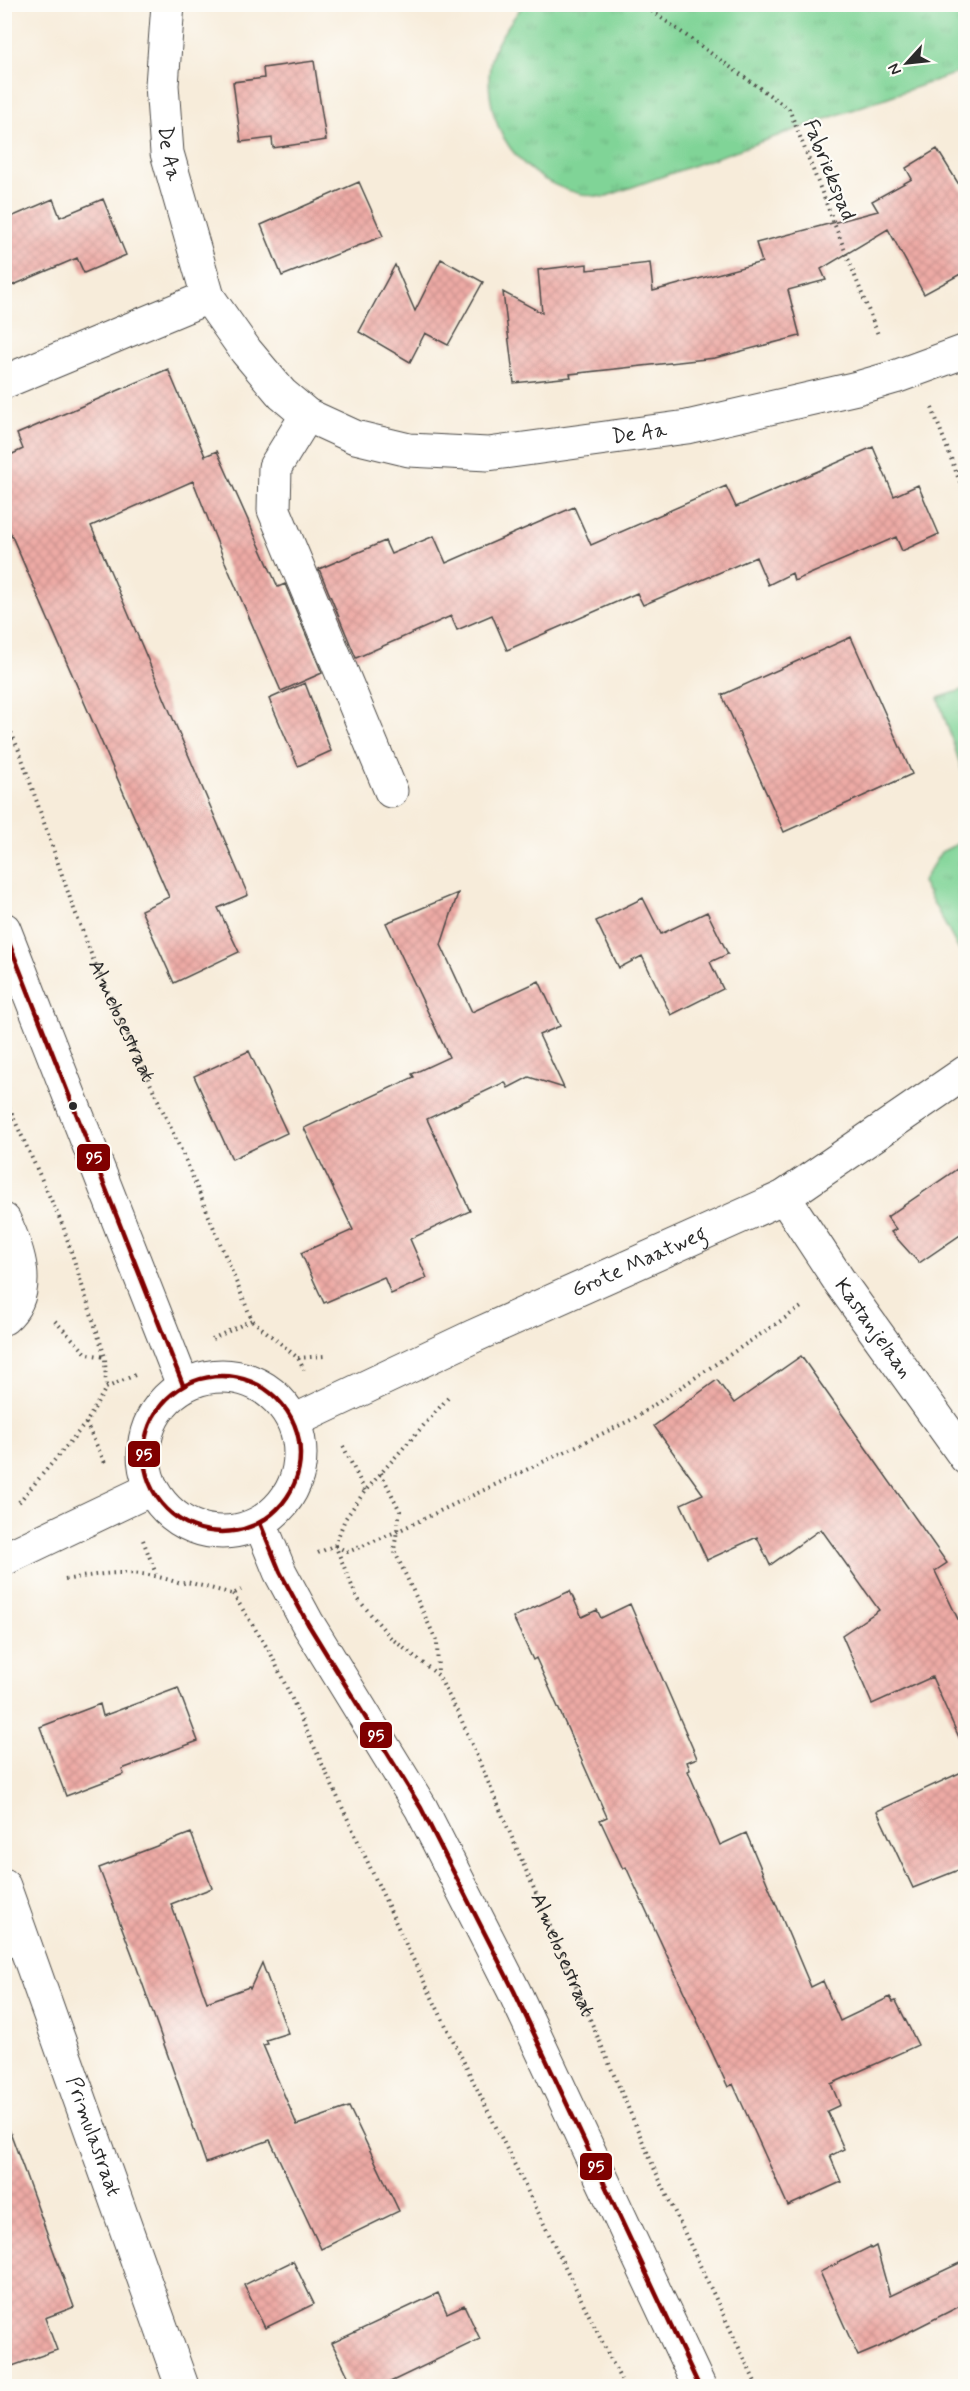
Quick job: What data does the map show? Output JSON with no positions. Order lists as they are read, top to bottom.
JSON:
{
  "streets": {
    "street": [
      "De Aa",
      "Grote Maatweg",
      "Kastanjelaan",
      "Primulastraat"
    ],
    "path": ["Fabriekspad", "Almelosestraat"]
  },
  "crossings": [
    ["De Aa", "Fabriekspad"],
    ["Grote Maatweg", "Kastanjelaan"]
  ],
  "lines": ["transit line 95"],
  "north": "bottom left"
}
